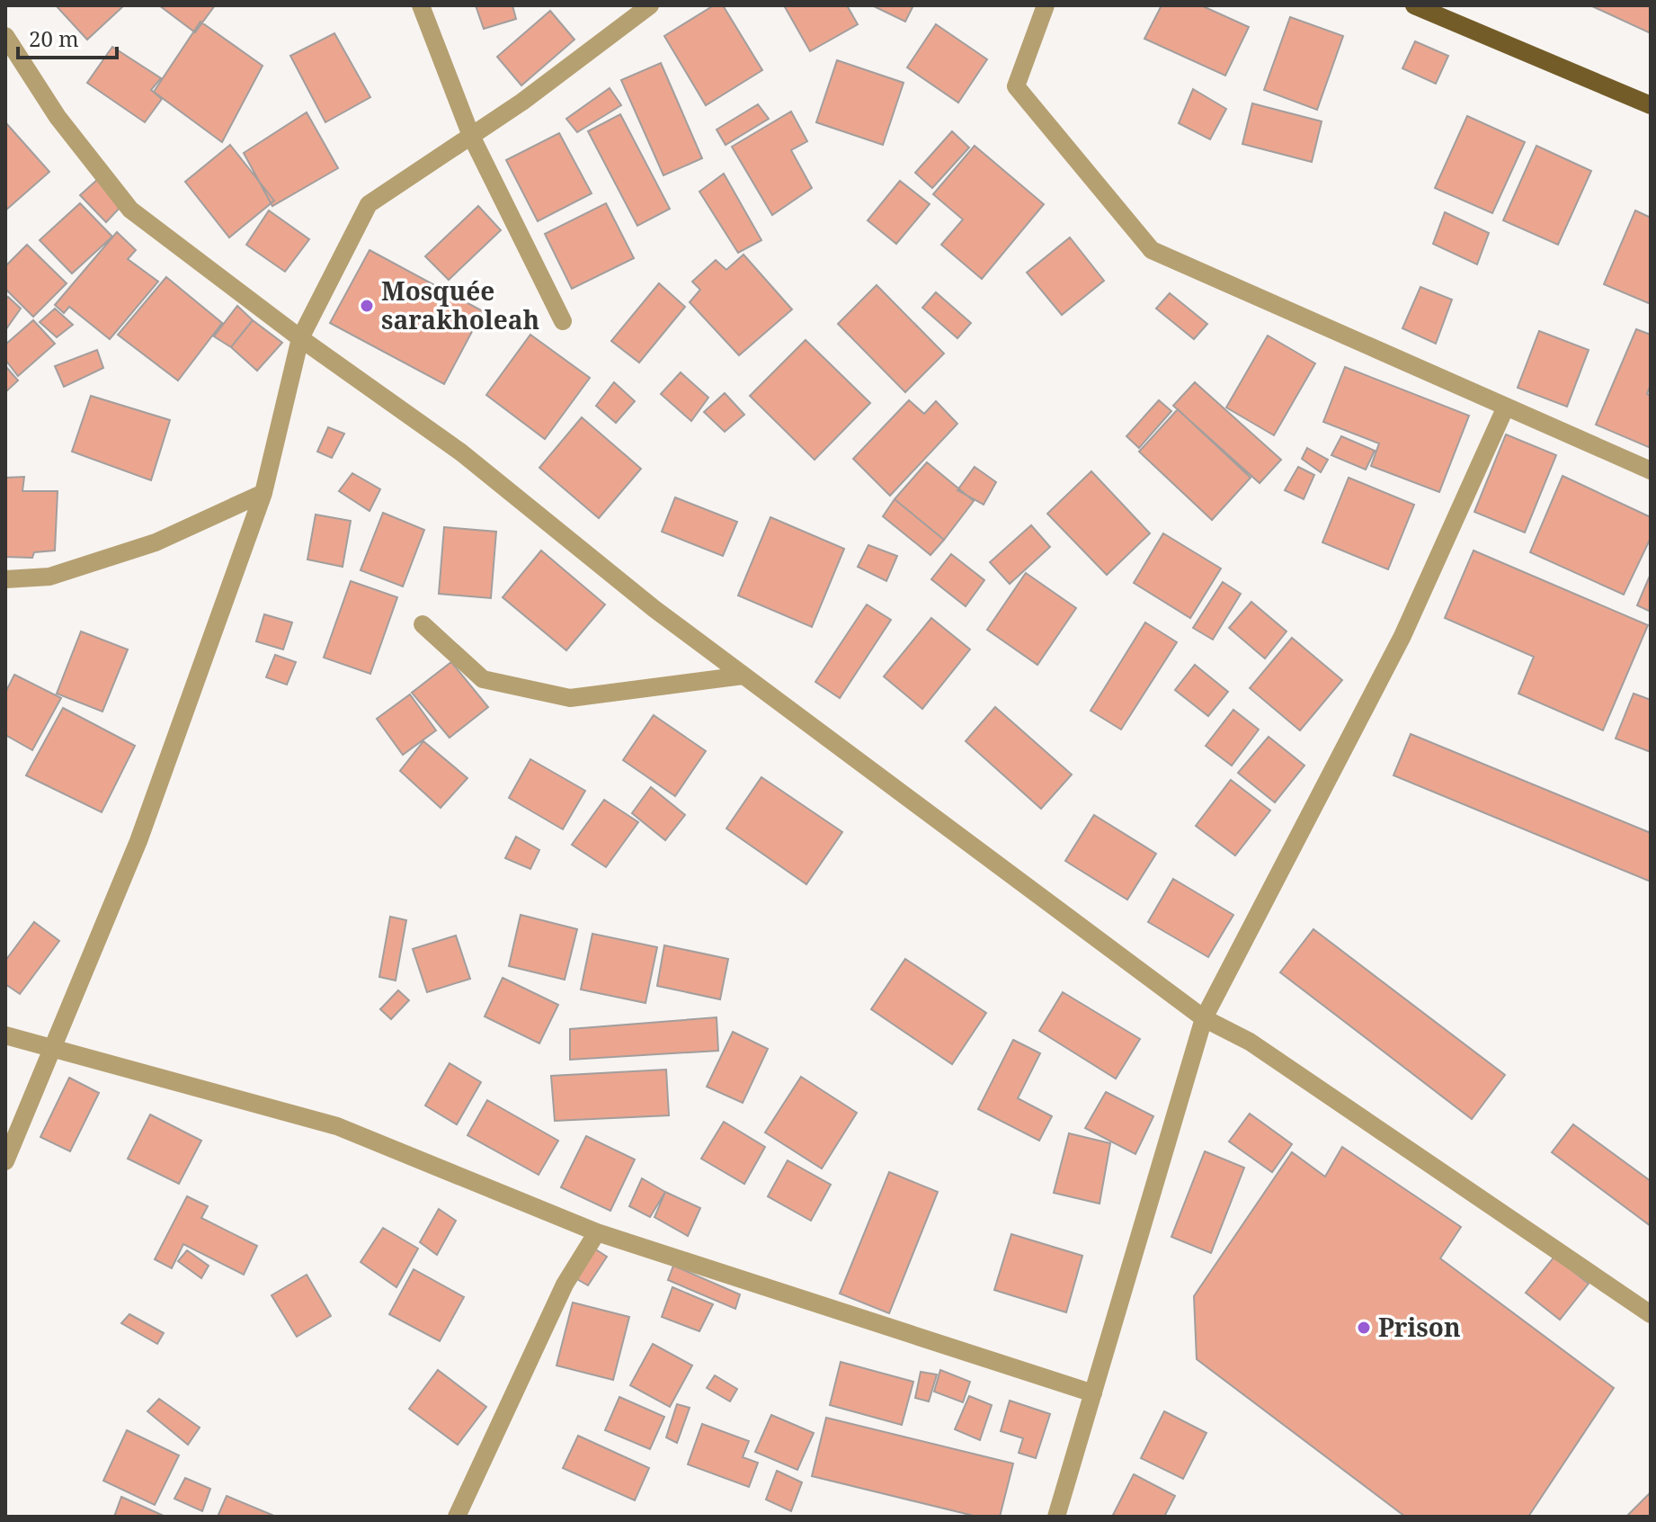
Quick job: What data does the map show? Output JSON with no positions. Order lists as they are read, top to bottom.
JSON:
{
  "places": ["Mosquée sarakholeah", "Prison"],
  "scale_bar": "20 m"
}
